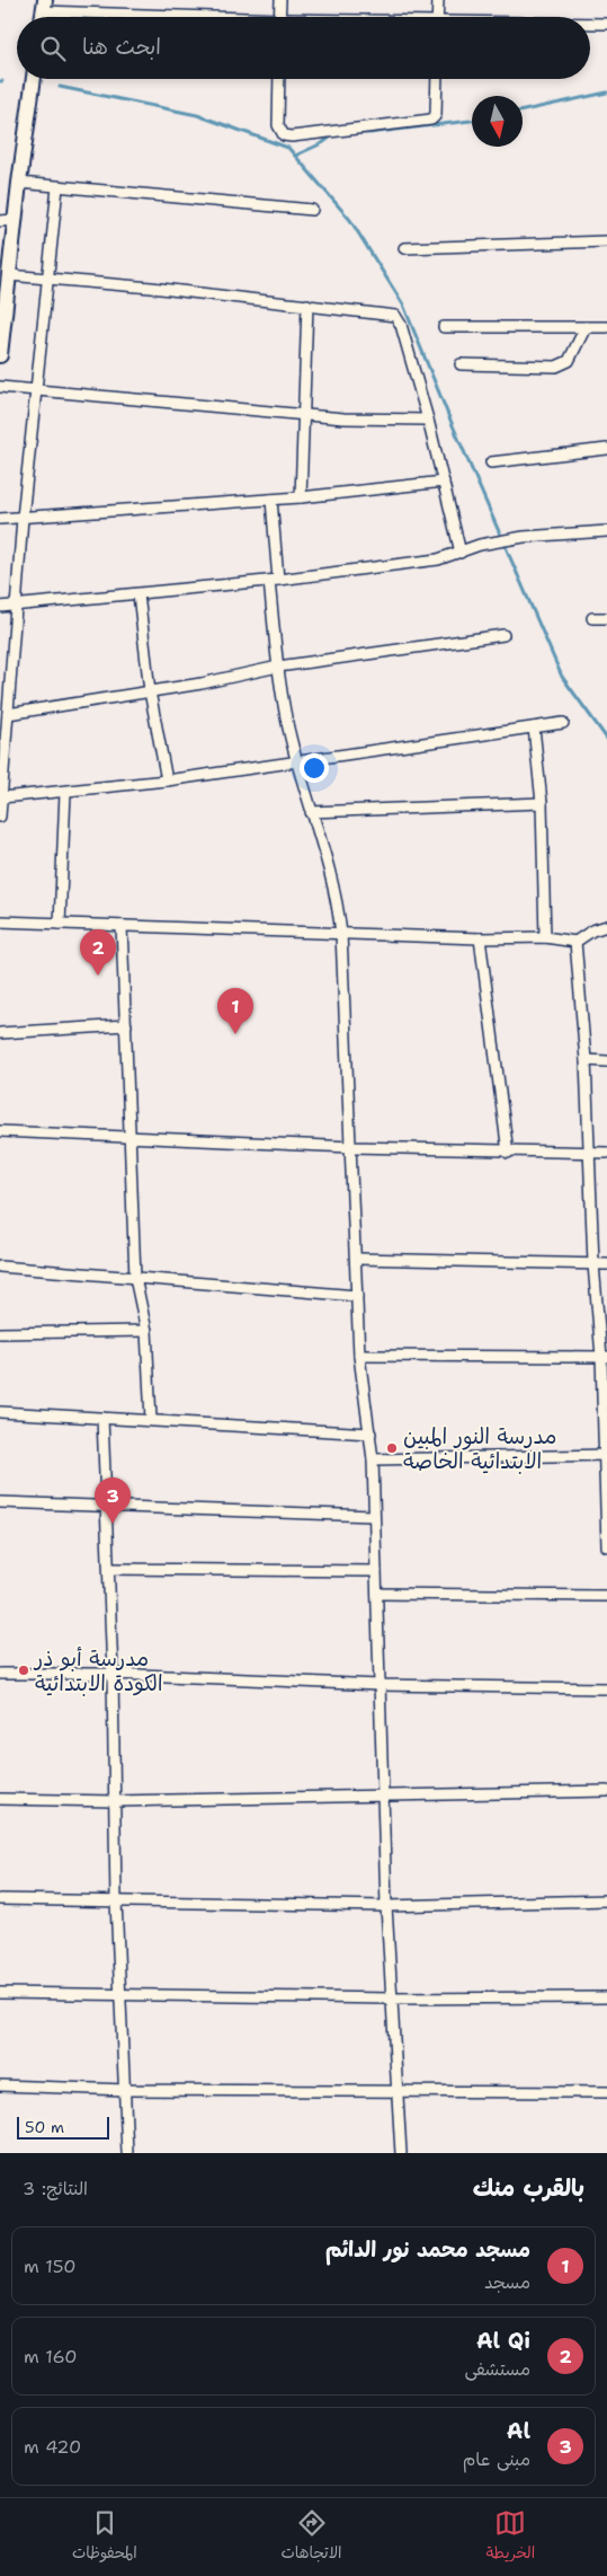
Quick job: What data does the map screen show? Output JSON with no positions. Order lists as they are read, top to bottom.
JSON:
{
  "places": ["مدرسة النور المبين الابتدائية الخاصة", "مدرسة أبو ذر الكودة الابتدائية"],
  "scale_bar": "50 m",
  "north": "bottom",
  "page": {
    "search": "ابحث هنا",
    "pins": ["2", "1", "3"],
    "scale": "50 m",
    "heading": ["بالقرب منك", "النتائج: 3"],
    "list": [
      {
        "mark": "1",
        "name": "مسجد محمد نور الدائم",
        "note": "مسجد",
        "value": "150 m"
      },
      {
        "mark": "2",
        "name": "Al Qi",
        "note": "مستشفى",
        "value": "160 m"
      },
      {
        "mark": "3",
        "name": "Al",
        "note": "مبنى عام",
        "value": "420 m"
      }
    ],
    "nav": ["الخريطة", "الاتجاهات", "المحفوظات"]
  }
}
